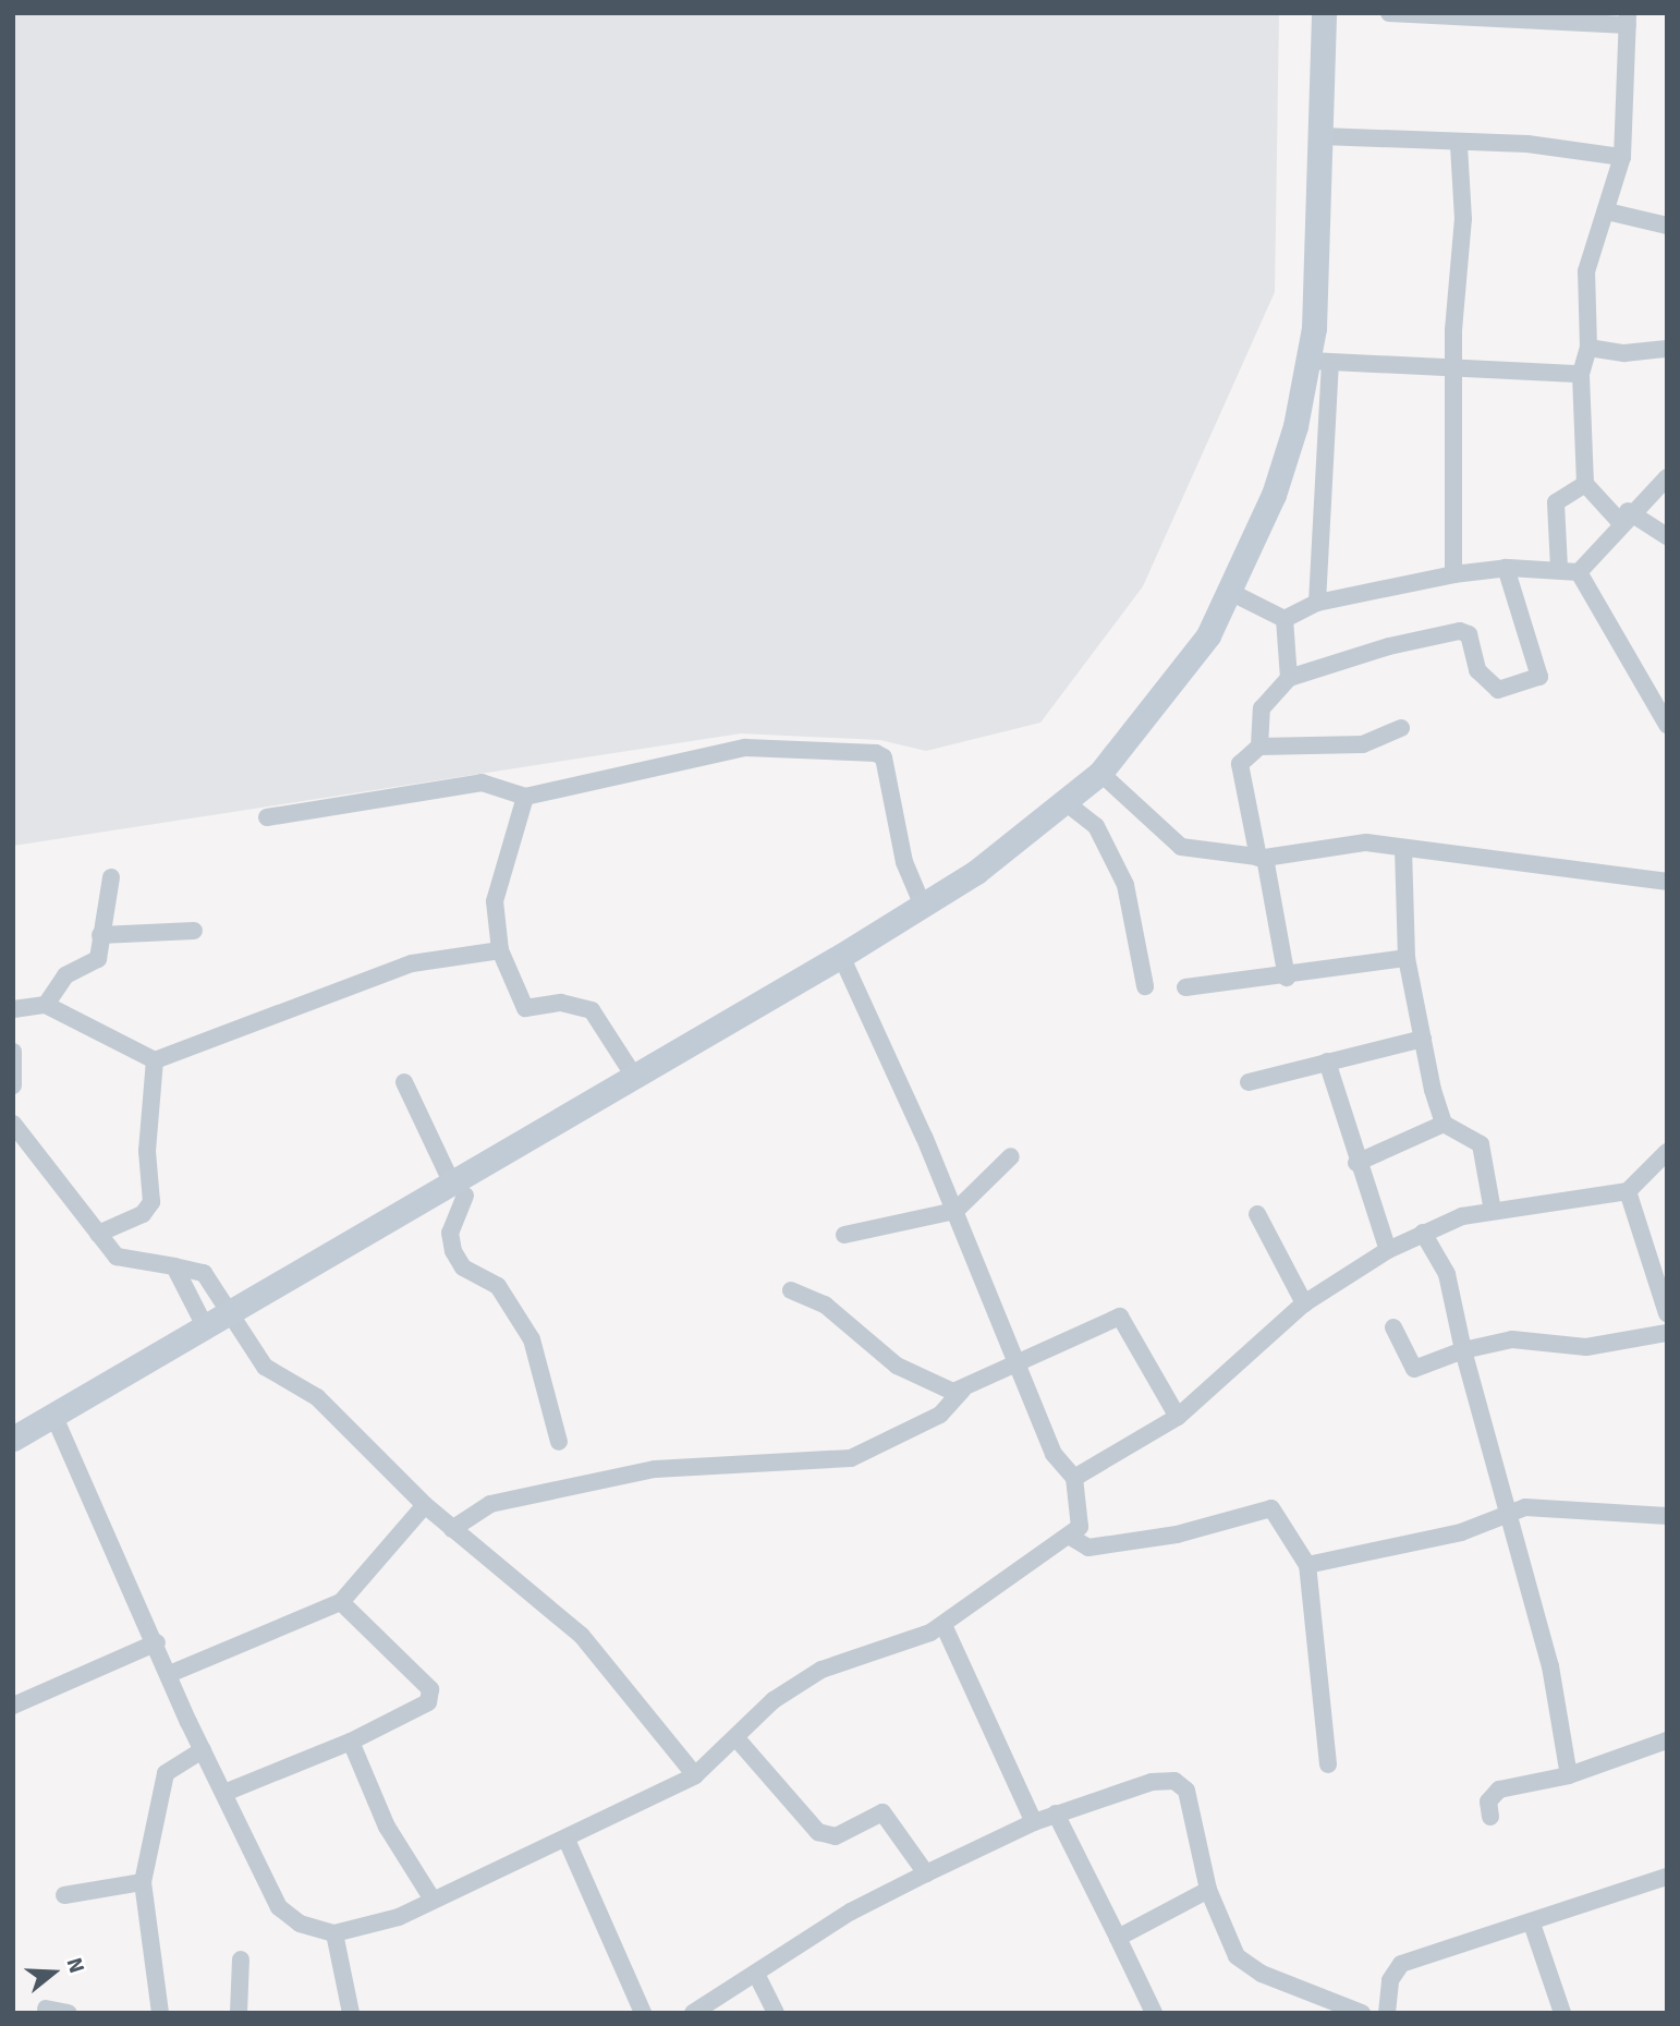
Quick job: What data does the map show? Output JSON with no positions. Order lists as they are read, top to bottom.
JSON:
{
  "north": "right"
}
